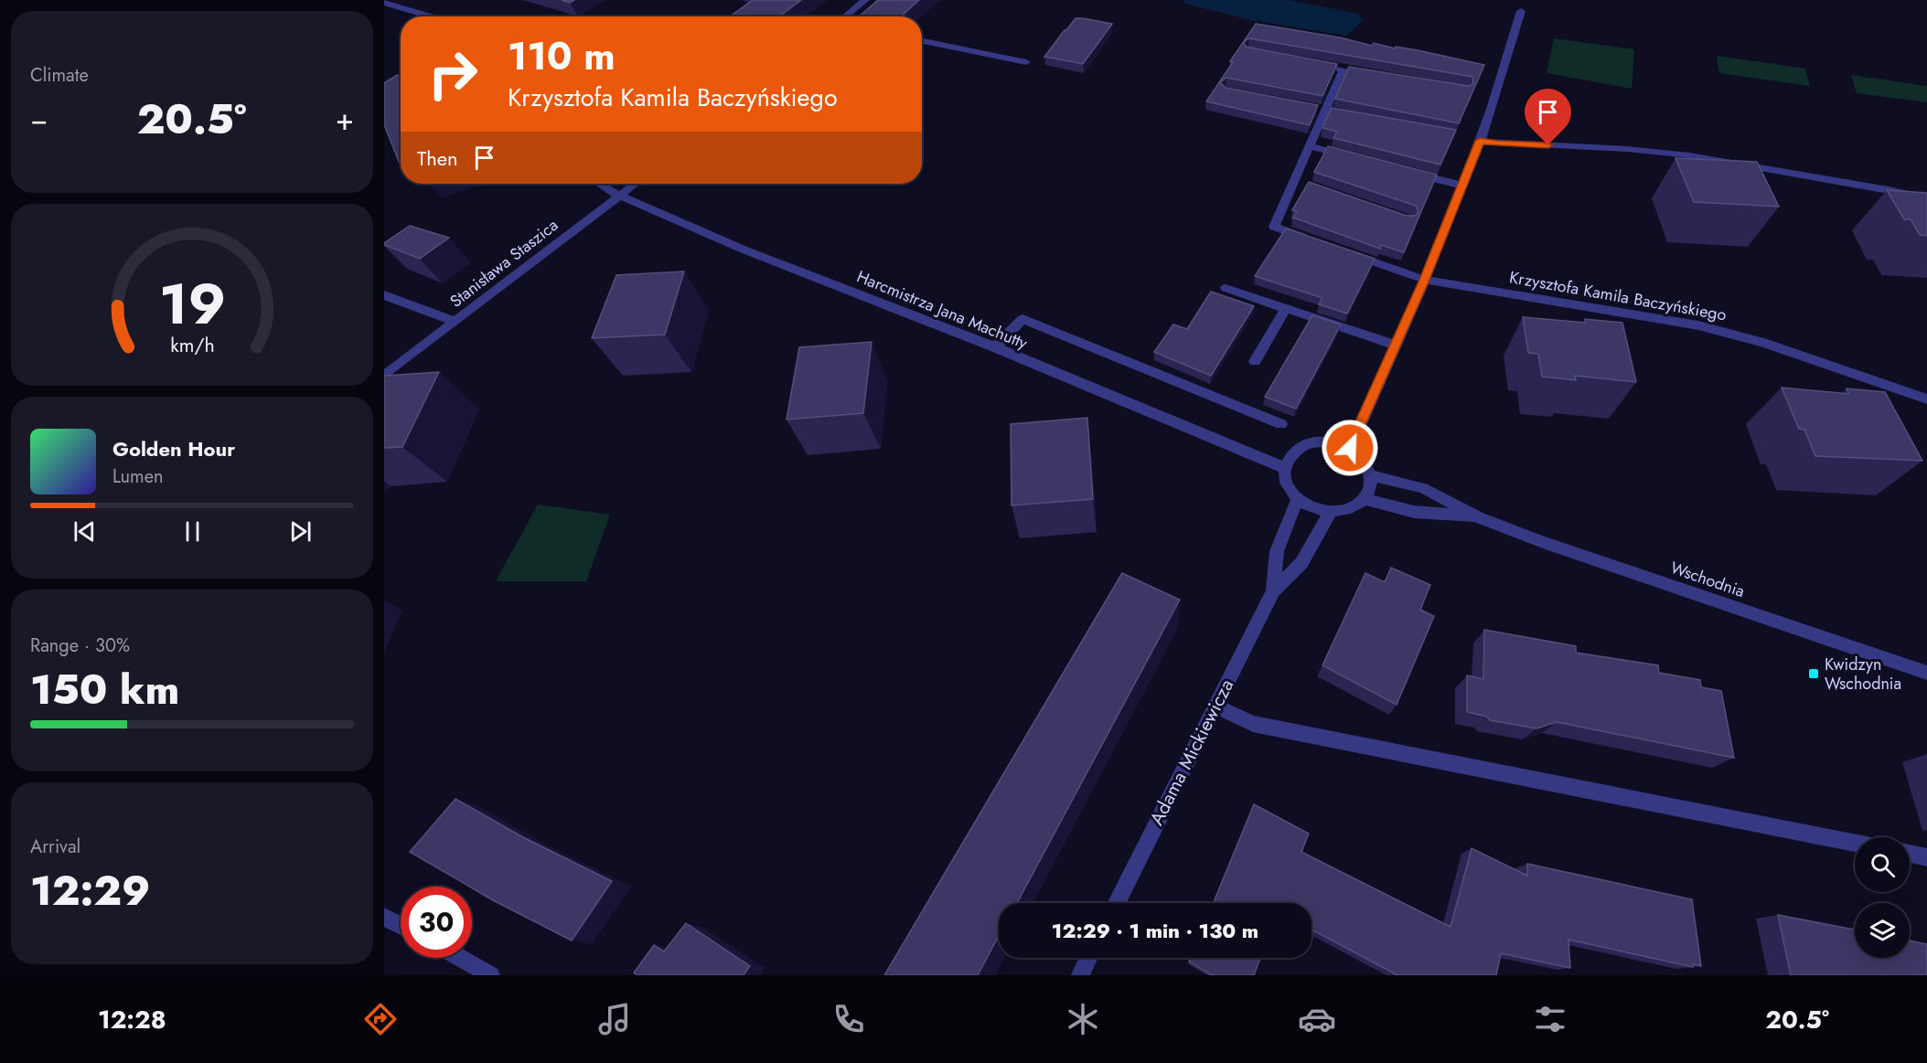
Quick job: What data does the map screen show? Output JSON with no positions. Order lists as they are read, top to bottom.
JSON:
{
  "streets": {
    "street": [
      "Stanisława Staszica",
      "Krzysztofa Kamila Baczyńskiego",
      "Harcmistrza Jana Machutty",
      "Wschodnia",
      "Adama Mickiewicza"
    ]
  },
  "crossings": [
    ["Stanisława Staszica", "Harcmistrza Jana Machutty"],
    ["Harcmistrza Jana Machutty", "Wschodnia"],
    ["Harcmistrza Jana Machutty", "Adama Mickiewicza"],
    ["Wschodnia", "Adama Mickiewicza"]
  ],
  "places": {
    "transit": ["Kwidzyn Wschodnia"]
  },
  "page": {
    "tile": [
      "Climate",
      ["Range · 30%", "150 km"],
      ["Arrival", "12:29"]
    ],
    "turn": ["110 m", "Krzysztofa Kamila Baczyńskiego"],
    "heat": ["−", "20.5°", "+"],
    "then": "Then",
    "song": ["Golden Hour", "Lumen"],
    "limit": "30",
    "trip": "12:29 · 1 min · 130 m",
    "tabs": ["12:28", "20.5°"],
    "gauge": ["19", "km/h"]
  }
}
